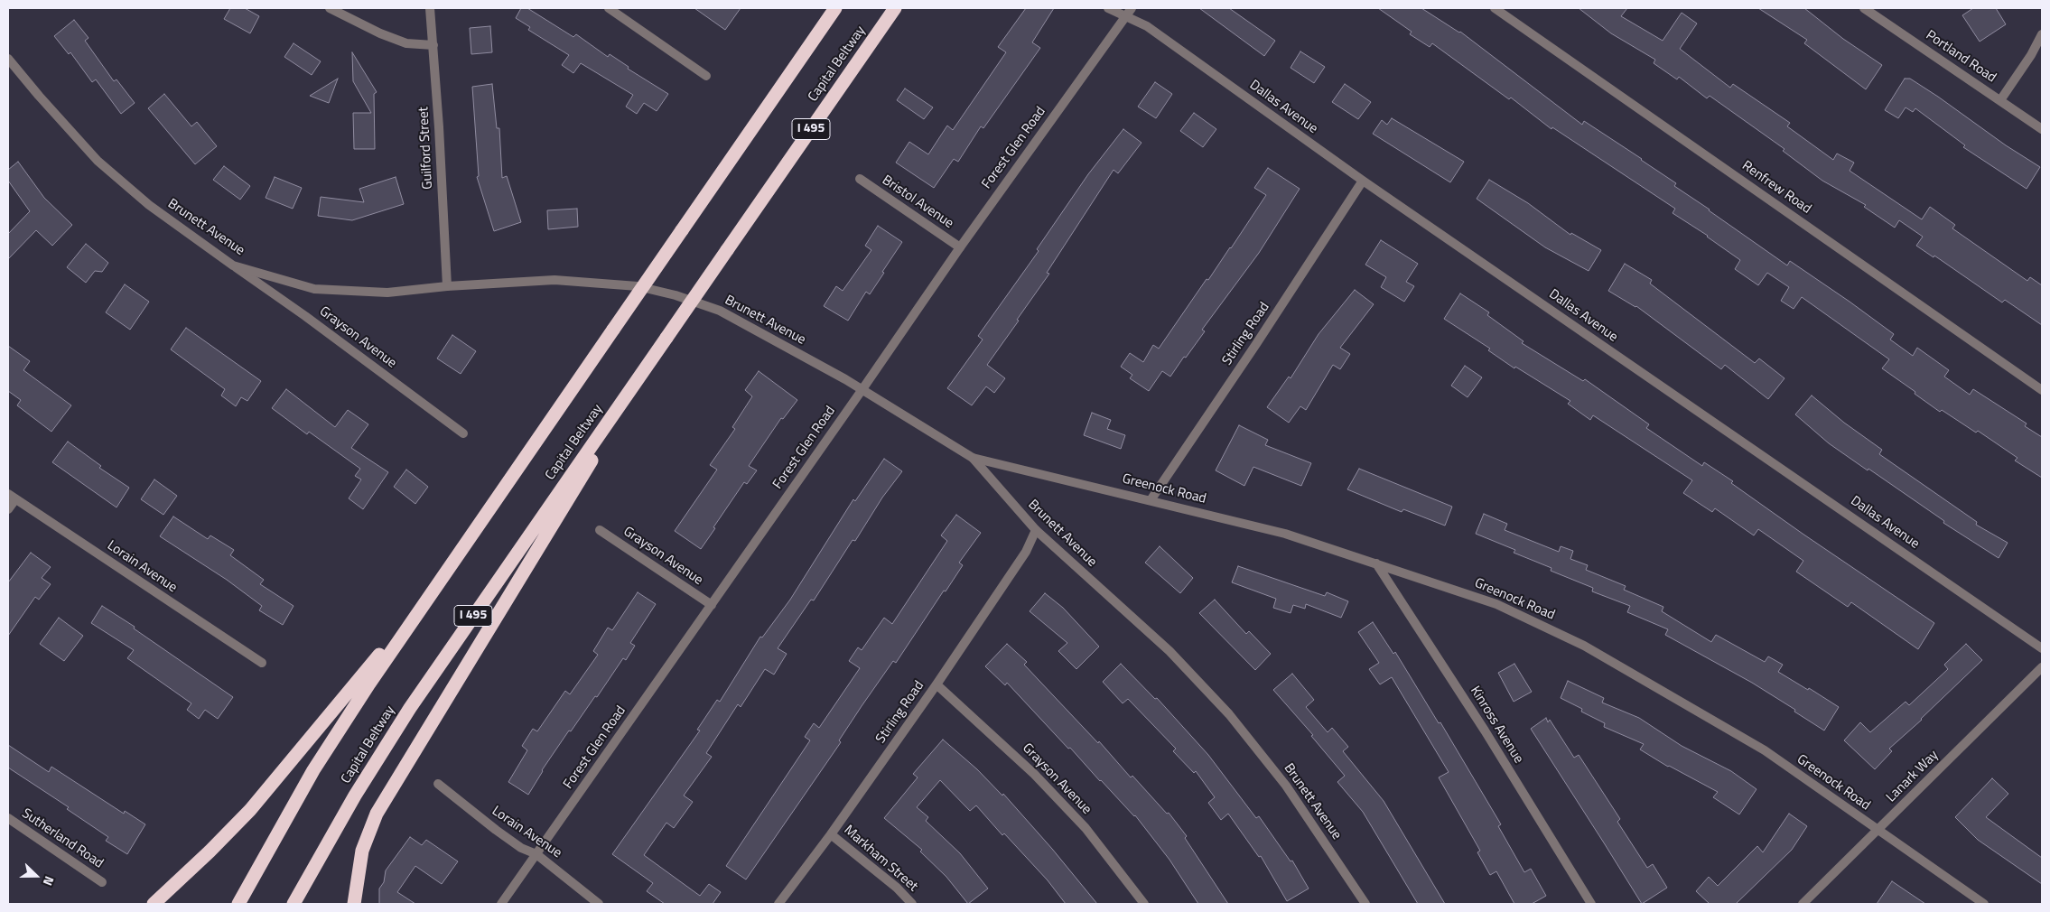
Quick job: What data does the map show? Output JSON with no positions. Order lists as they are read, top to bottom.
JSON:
{
  "streets": {
    "highway": ["Capital Beltway", "I 495"],
    "street": [
      "Portland Road",
      "Dallas Avenue",
      "Guilford Street",
      "Forest Glen Road",
      "Renfrew Road",
      "Bristol Avenue",
      "Brunett Avenue",
      "Stirling Road",
      "Grayson Avenue",
      "Greenock Road",
      "Lorain Avenue",
      "Kinross Avenue",
      "Lanark Way",
      "Sutherland Road",
      "Markham Street"
    ]
  },
  "crossings": [
    ["Dallas Avenue", "Forest Glen Road"],
    ["Dallas Avenue", "Stirling Road"],
    ["Guilford Street", "Brunett Avenue"],
    ["Forest Glen Road", "Bristol Avenue"],
    ["Forest Glen Road", "Brunett Avenue"],
    ["Forest Glen Road", "Grayson Avenue"],
    ["Forest Glen Road", "Lorain Avenue"],
    ["Brunett Avenue", "Stirling Road"],
    ["Brunett Avenue", "Grayson Avenue"],
    ["Brunett Avenue", "Greenock Road"],
    ["Stirling Road", "Grayson Avenue"],
    ["Stirling Road", "Greenock Road"],
    ["Stirling Road", "Markham Street"],
    ["Greenock Road", "Kinross Avenue"],
    ["Greenock Road", "Lanark Way"]
  ],
  "north": "right"
}
